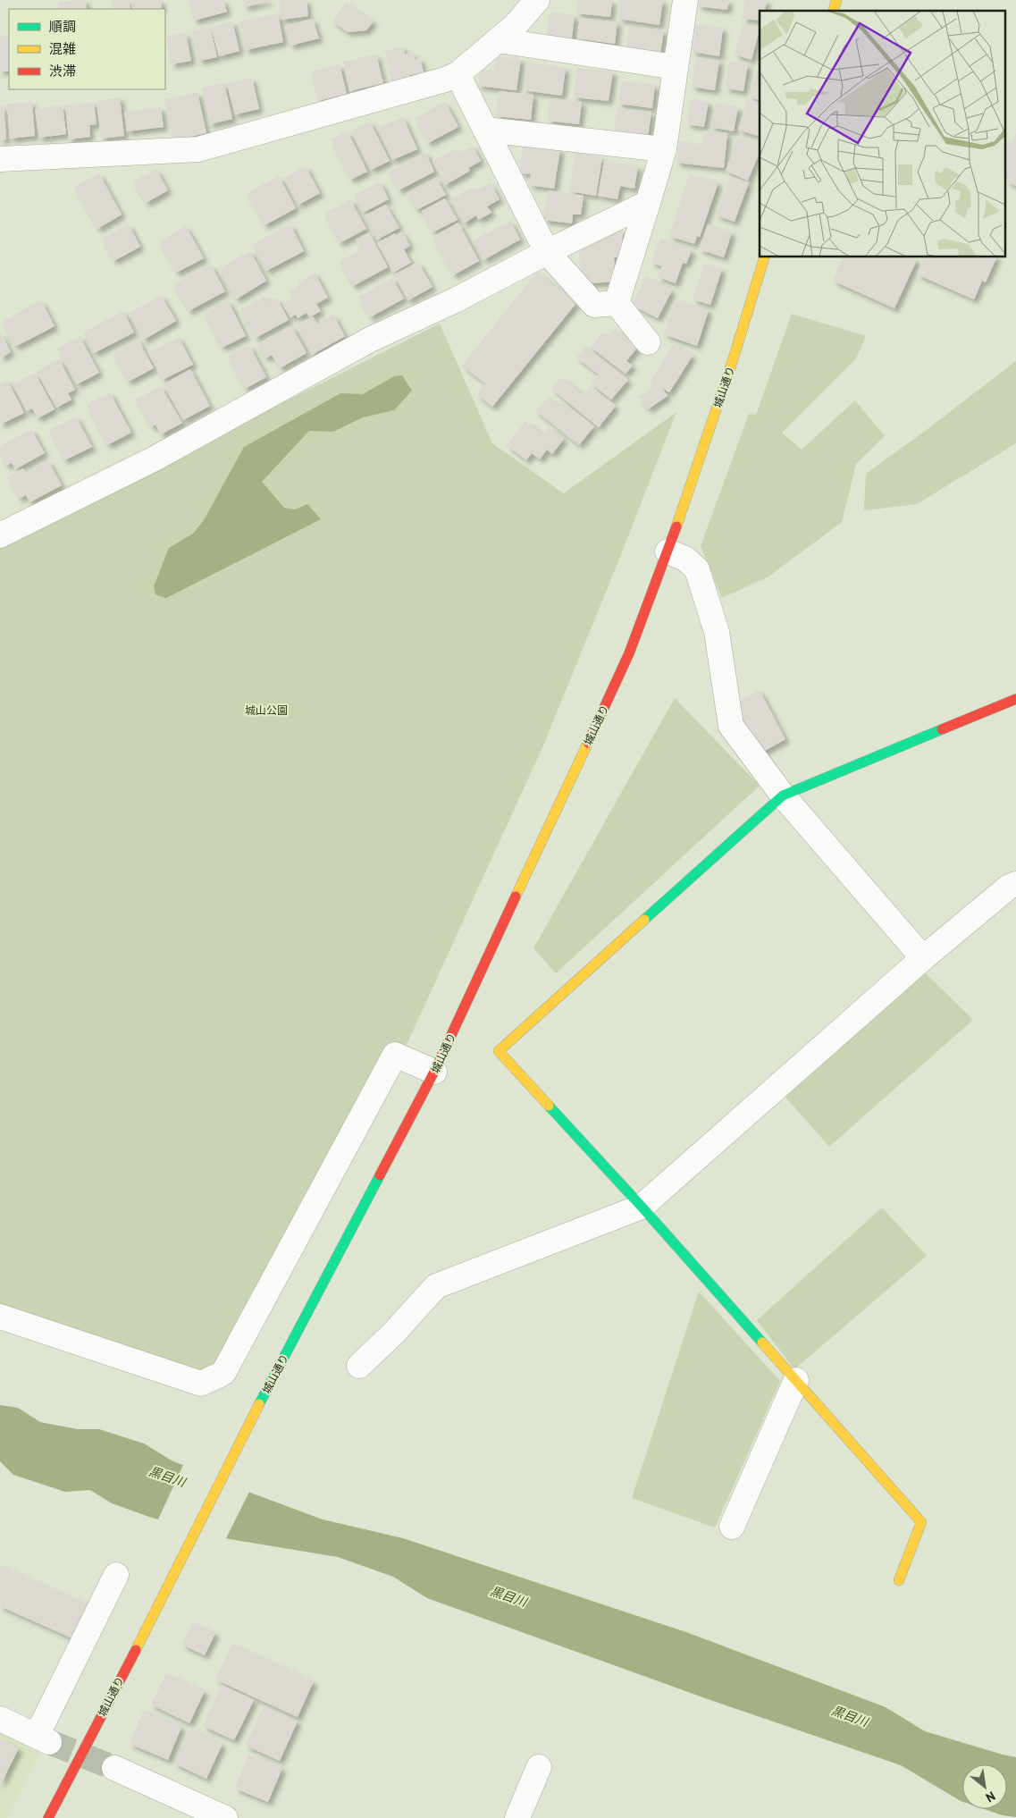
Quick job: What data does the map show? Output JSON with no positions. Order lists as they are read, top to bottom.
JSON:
{
  "streets": {
    "street": ["城山通り"]
  },
  "water": ["黒目川"],
  "parks": ["城山公園"],
  "legend": ["順調", "混雑", "渋滞"],
  "north": "bottom right"
}
